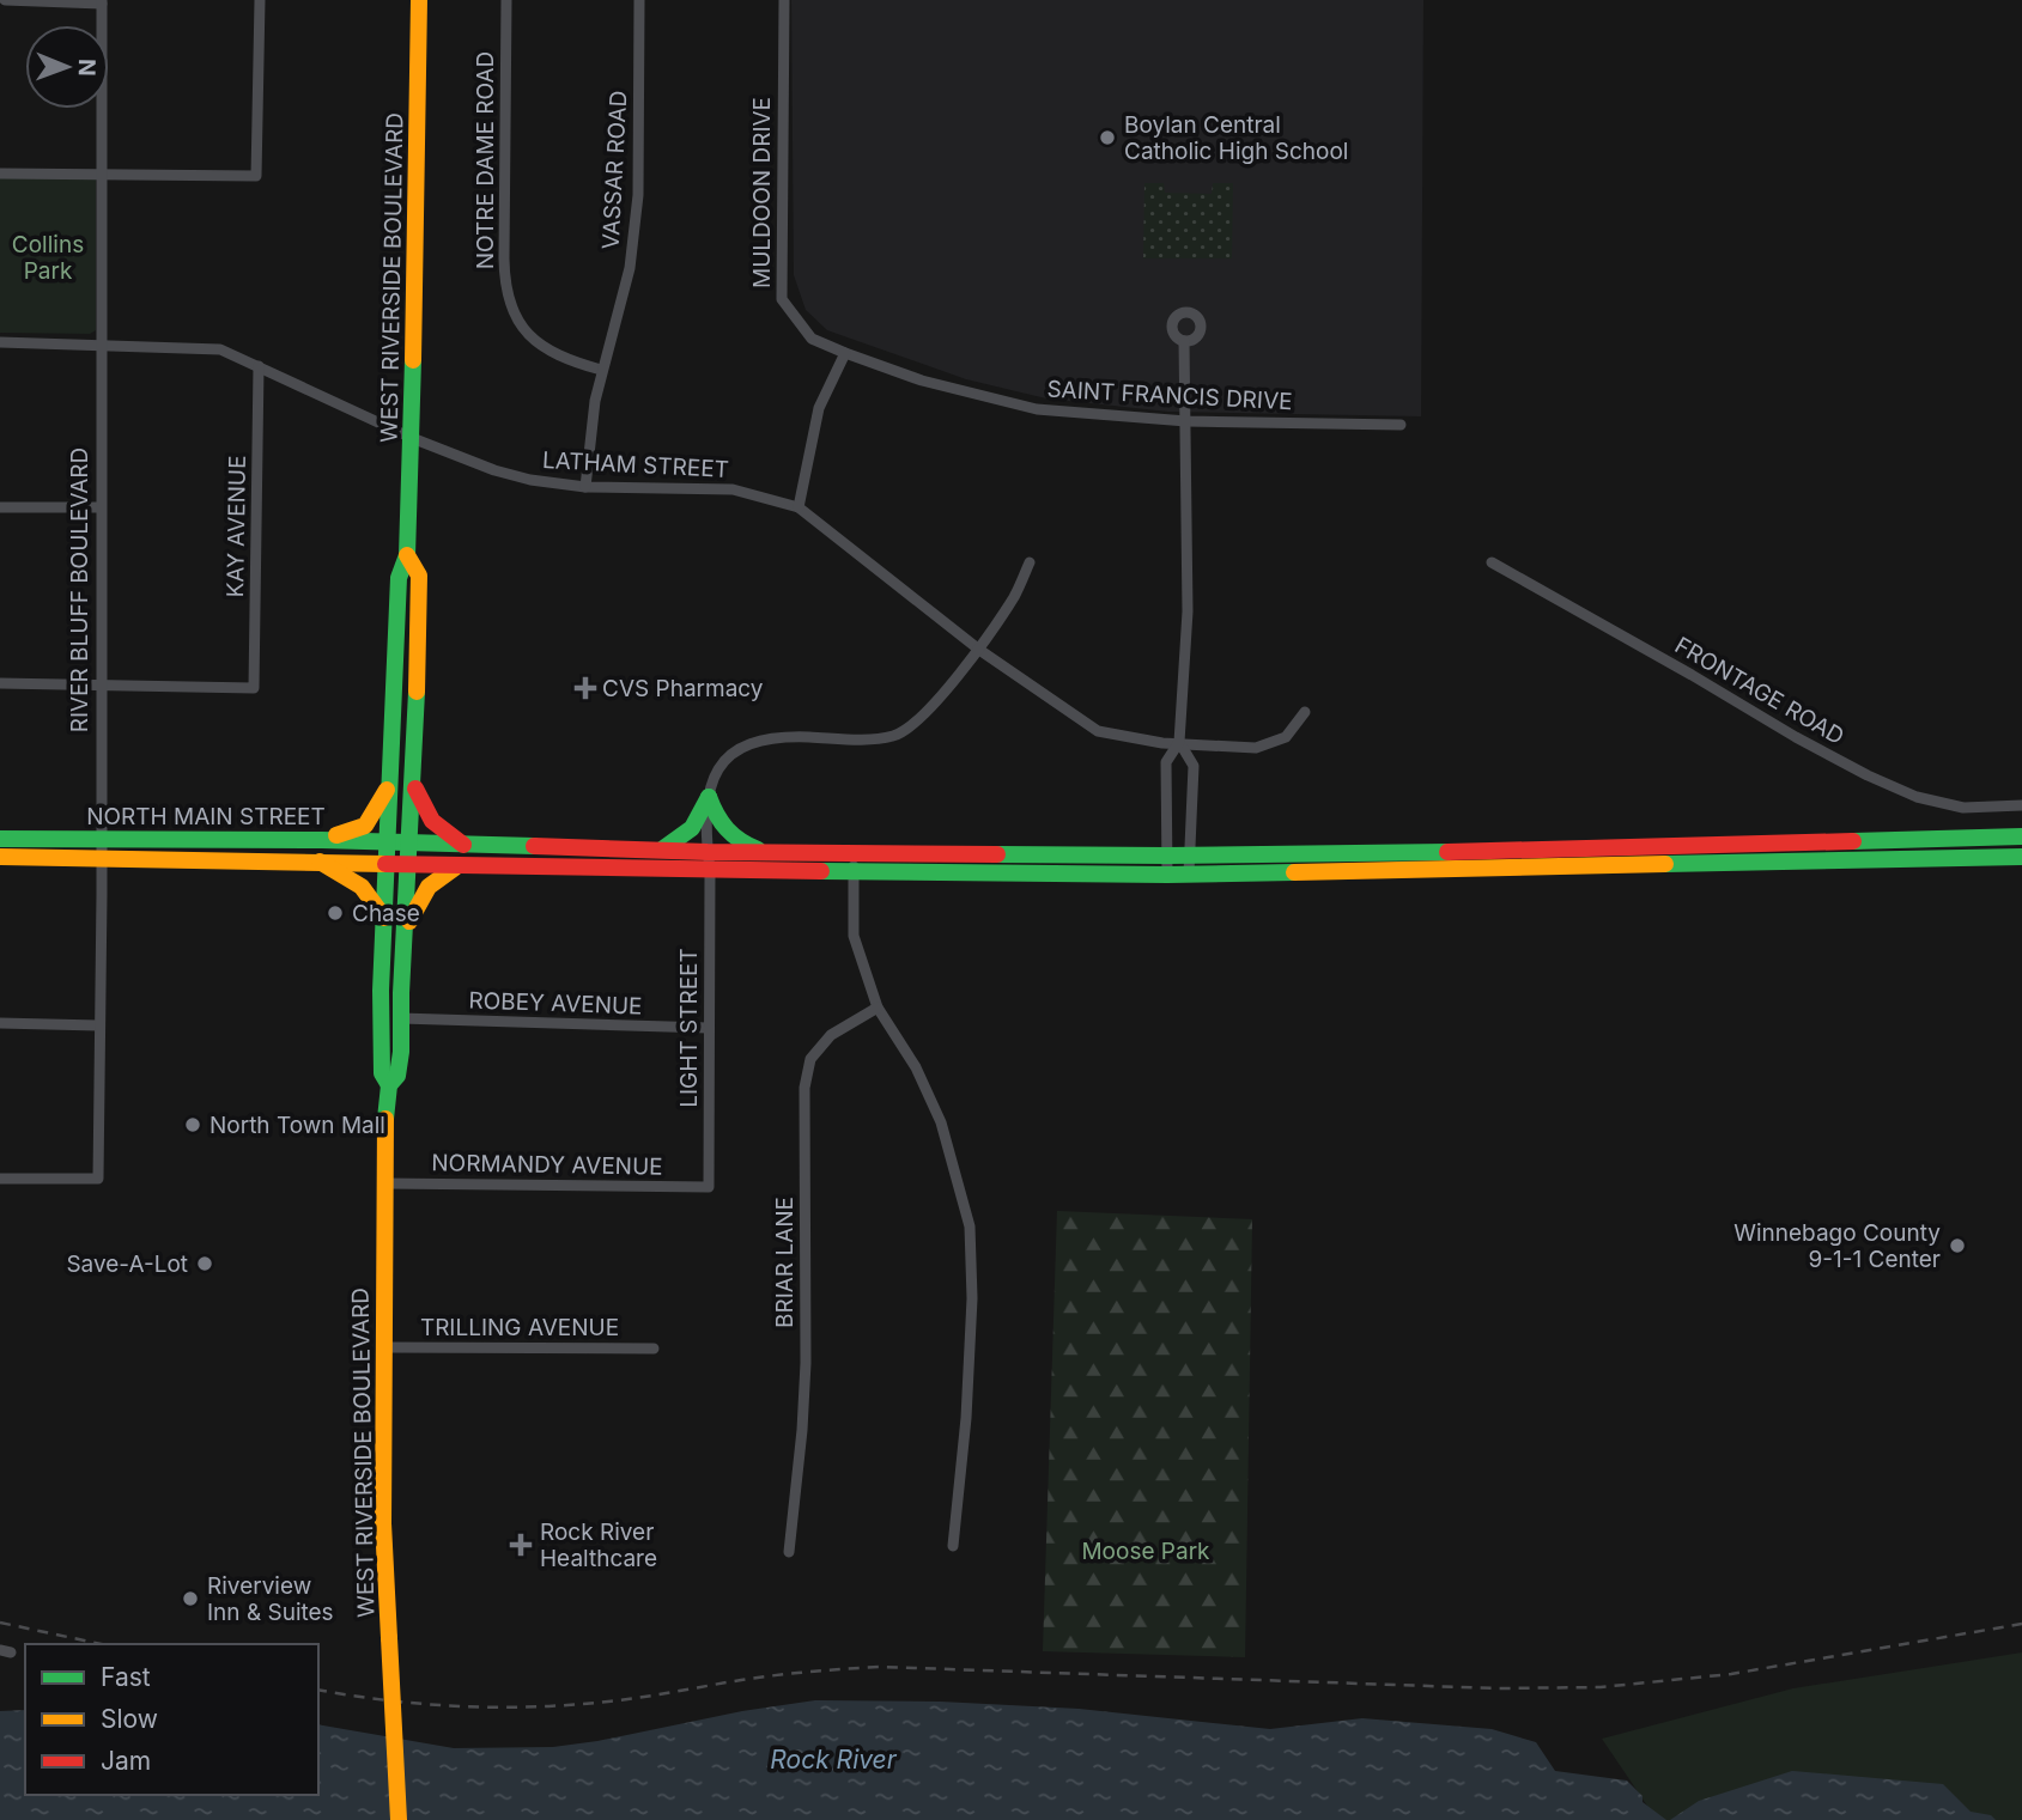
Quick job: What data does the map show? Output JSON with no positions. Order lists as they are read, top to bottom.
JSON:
{
  "streets": {
    "main road": ["WEST RIVERSIDE BOULEVARD", "NORTH MAIN STREET"],
    "street": [
      "NOTRE DAME ROAD",
      "VASSAR ROAD",
      "MULDOON DRIVE",
      "SAINT FRANCIS DRIVE",
      "LATHAM STREET",
      "KAY AVENUE",
      "RIVER BLUFF BOULEVARD",
      "FRONTAGE ROAD",
      "ROBEY AVENUE",
      "LIGHT STREET",
      "NORMANDY AVENUE",
      "BRIAR LANE",
      "TRILLING AVENUE"
    ]
  },
  "crossings": [
    ["NOTRE DAME ROAD", "VASSAR ROAD"],
    ["VASSAR ROAD", "LATHAM STREET"],
    ["MULDOON DRIVE", "SAINT FRANCIS DRIVE"],
    ["WEST RIVERSIDE BOULEVARD", "LATHAM STREET"],
    ["WEST RIVERSIDE BOULEVARD", "NORTH MAIN STREET"],
    ["WEST RIVERSIDE BOULEVARD", "ROBEY AVENUE"],
    ["WEST RIVERSIDE BOULEVARD", "NORMANDY AVENUE"],
    ["WEST RIVERSIDE BOULEVARD", "TRILLING AVENUE"],
    ["LATHAM STREET", "KAY AVENUE"],
    ["LATHAM STREET", "RIVER BLUFF BOULEVARD"],
    ["KAY AVENUE", "RIVER BLUFF BOULEVARD"],
    ["RIVER BLUFF BOULEVARD", "NORTH MAIN STREET"],
    ["NORTH MAIN STREET", "LIGHT STREET"],
    ["ROBEY AVENUE", "LIGHT STREET"],
    ["LIGHT STREET", "NORMANDY AVENUE"]
  ],
  "water": ["Rock River"],
  "parks": ["Collins Park", "Moose Park"],
  "places": {
    "other": [
      "Boylan Central Catholic High School",
      "Chase",
      "North Town Mall",
      "Winnebago County 9-1-1 Center",
      "Save-A-Lot",
      "Riverview Inn & Suites"
    ],
    "health": ["CVS Pharmacy", "Rock River Healthcare"]
  },
  "legend": ["Fast", "Slow", "Jam"],
  "north": "right"
}
